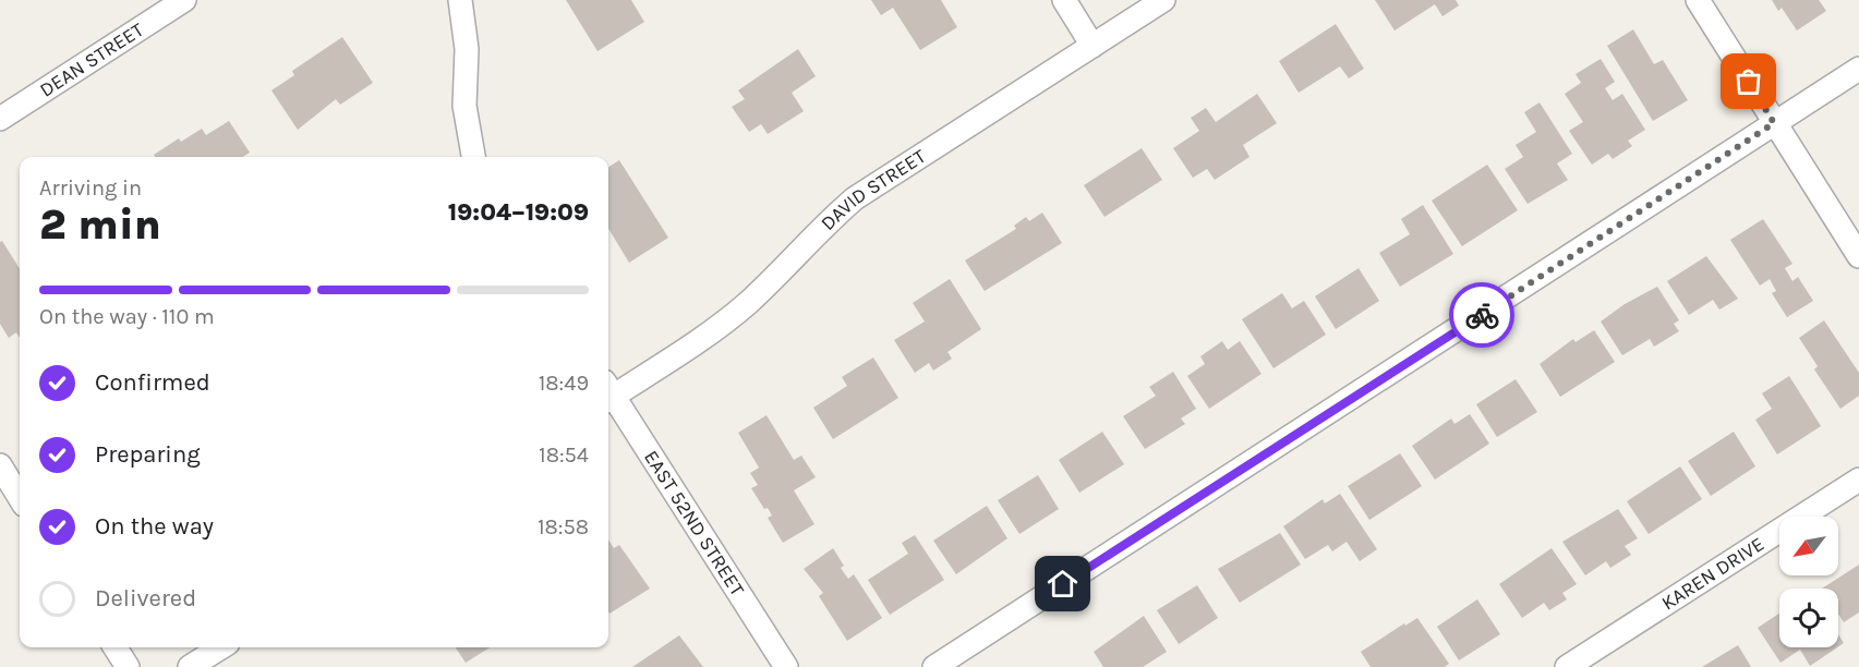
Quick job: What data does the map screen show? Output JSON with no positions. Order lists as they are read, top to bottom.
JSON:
{
  "streets": {
    "street": [
      "DEAN STREET",
      "DAVID STREET",
      "EAST 52ND STREET",
      "KAREN DRIVE"
    ]
  },
  "north": "bottom left",
  "page": {
    "heading": ["2 min", "Arriving in", "19:04–19:09"],
    "bar": "On the way · 110 m",
    "list": [
      ["Confirmed", "18:49"],
      ["Preparing", "18:54"],
      ["On the way", "18:58"],
      "Delivered"
    ]
  }
}
